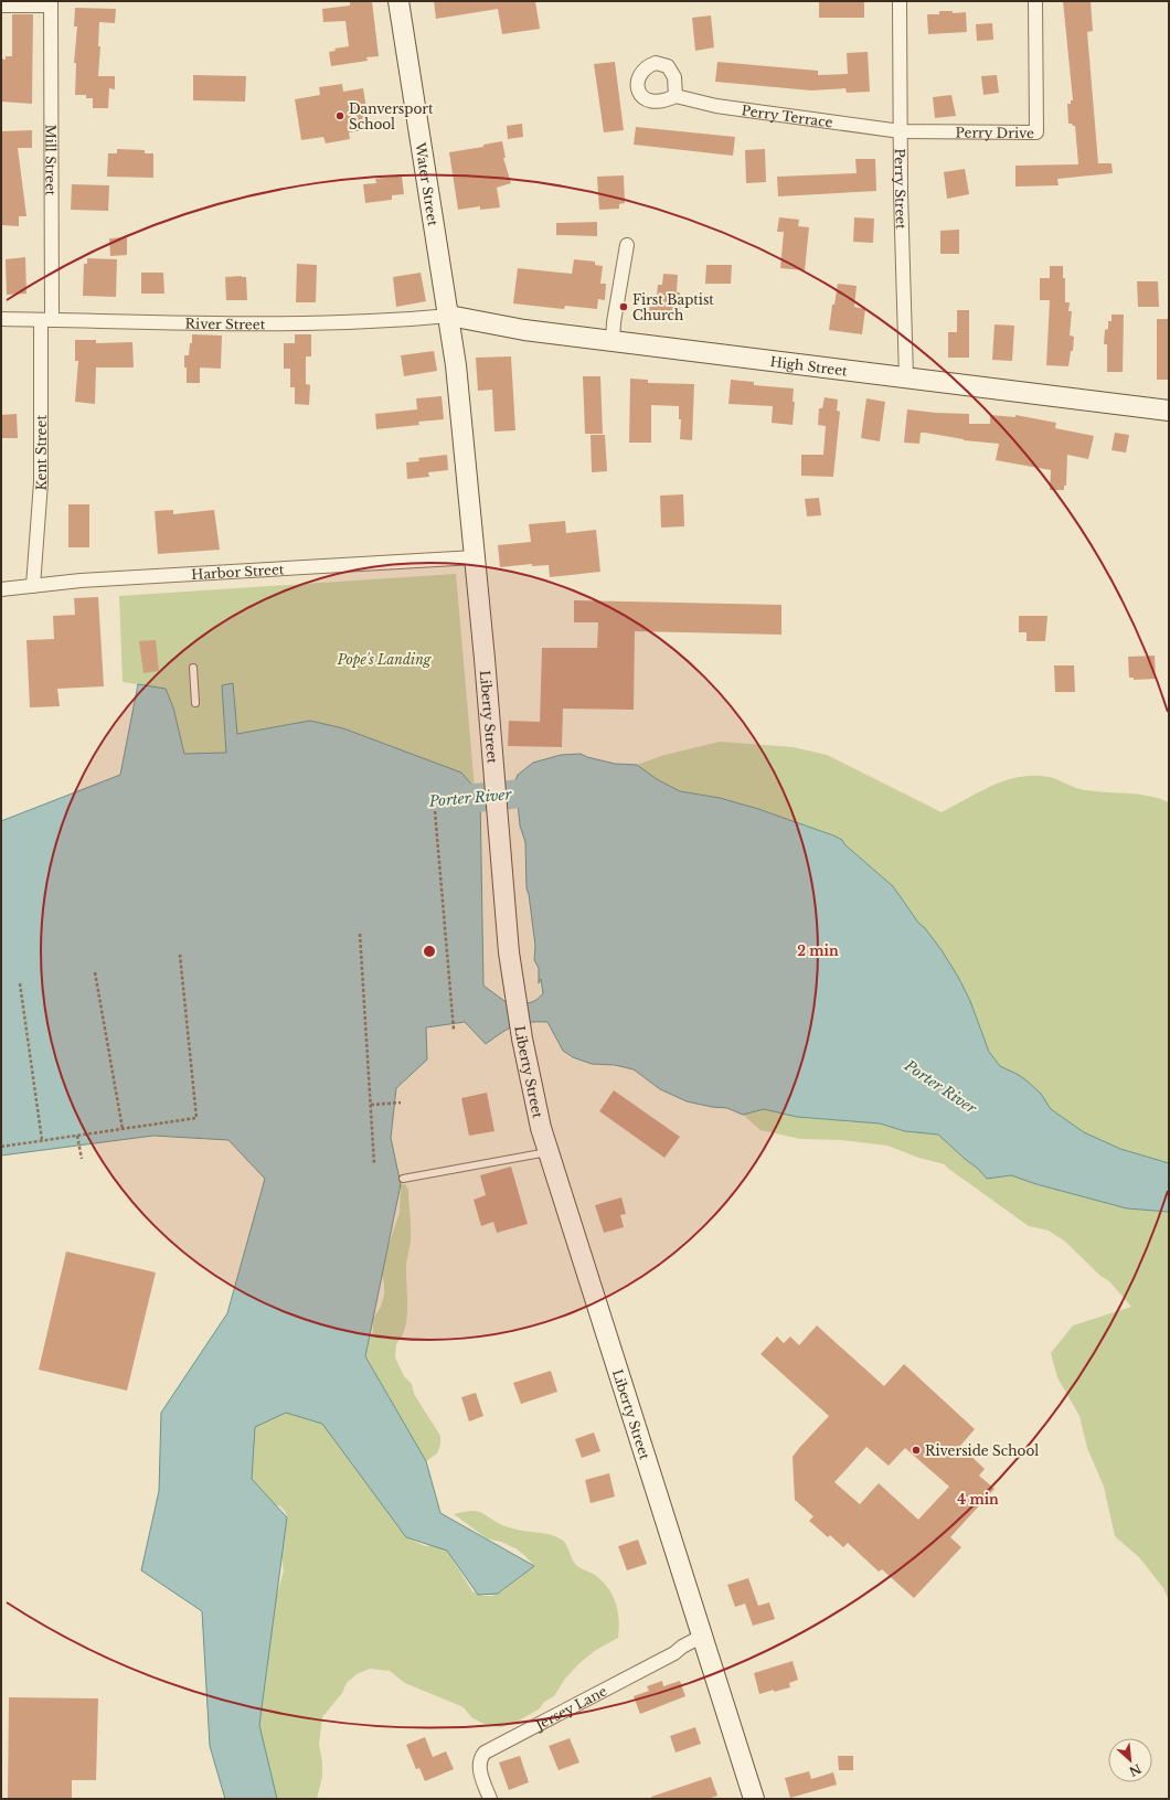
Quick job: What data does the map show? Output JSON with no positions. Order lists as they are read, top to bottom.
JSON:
{
  "streets": {
    "street": [
      "Perry Terrace",
      "Perry Drive",
      "Mill Street",
      "Water Street",
      "Perry Street",
      "River Street",
      "High Street",
      "Kent Street",
      "Harbor Street",
      "Liberty Street",
      "Jersey Lane"
    ]
  },
  "crossings": [
    ["Perry Terrace", "Perry Drive"],
    ["Perry Terrace", "Perry Street"],
    ["Perry Drive", "Perry Street"],
    ["Mill Street", "River Street"],
    ["Mill Street", "Kent Street"],
    ["Water Street", "River Street"],
    ["Water Street", "High Street"],
    ["Water Street", "Liberty Street"],
    ["Perry Street", "High Street"],
    ["River Street", "High Street"],
    ["River Street", "Kent Street"],
    ["River Street", "Liberty Street"],
    ["High Street", "Liberty Street"],
    ["Kent Street", "Harbor Street"],
    ["Harbor Street", "Liberty Street"],
    ["Liberty Street", "Jersey Lane"]
  ],
  "water": ["Porter River"],
  "parks": ["Pope's Landing"],
  "places": ["Danversport School", "First Baptist Church", "Riverside School"],
  "north": "bottom right",
  "rings": ["2 min", "4 min"]
}
